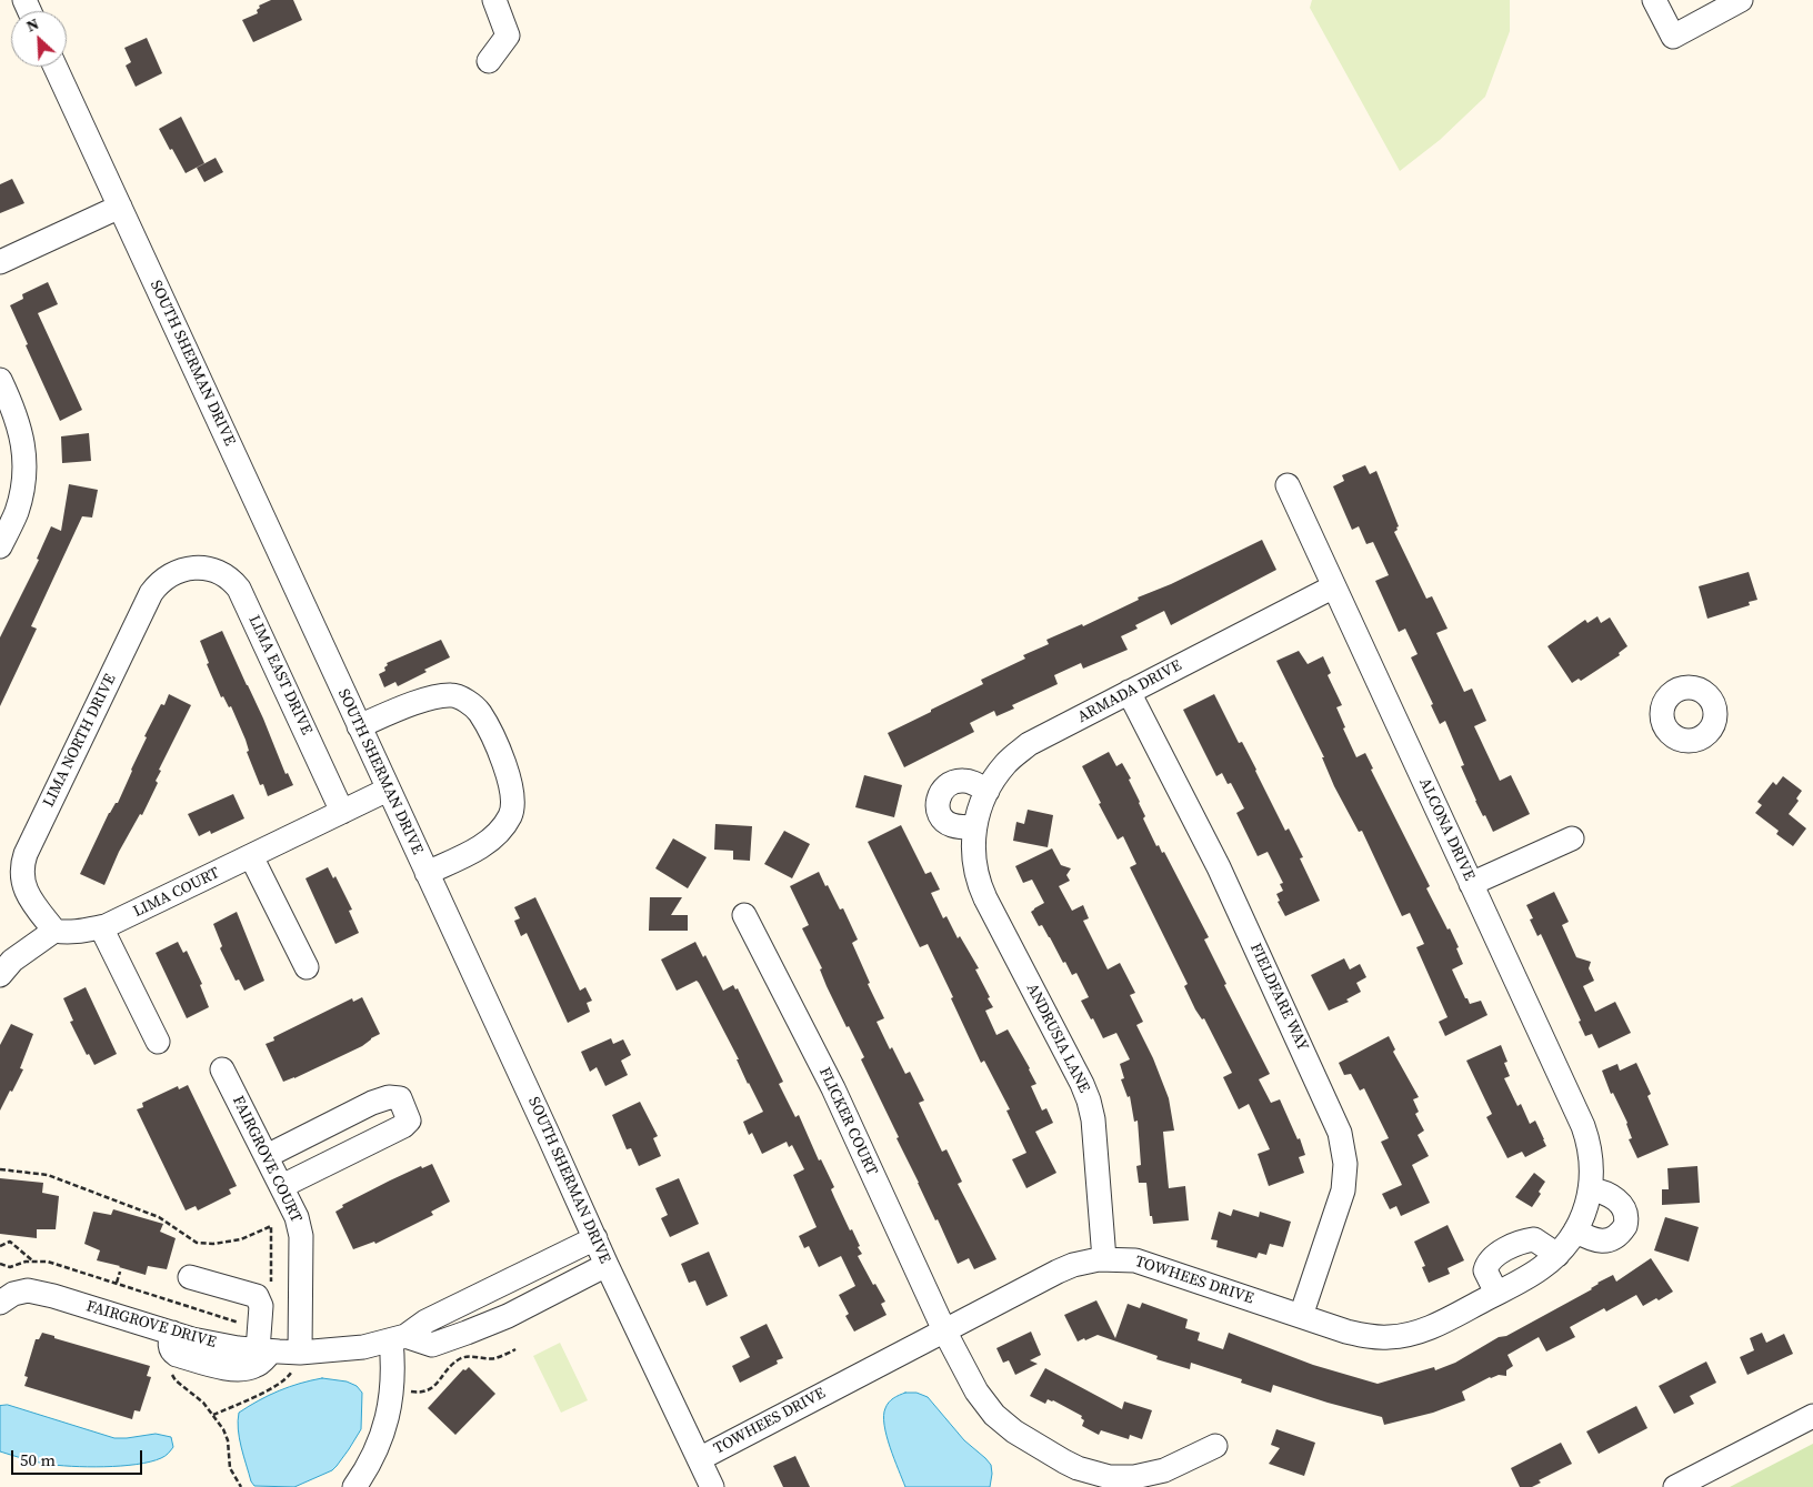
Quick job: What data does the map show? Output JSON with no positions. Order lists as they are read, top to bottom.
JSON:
{
  "streets": {
    "street": [
      "SOUTH SHERMAN DRIVE",
      "LIMA EAST DRIVE",
      "ARMADA DRIVE",
      "LIMA NORTH DRIVE",
      "ALCONA DRIVE",
      "LIMA COURT",
      "FIELDFARE WAY",
      "ANDRUSIA LANE",
      "FLICKER COURT",
      "FAIRGROVE COURT",
      "TOWHEES DRIVE",
      "FAIRGROVE DRIVE"
    ]
  },
  "crossings": [
    ["SOUTH SHERMAN DRIVE", "LIMA COURT"],
    ["SOUTH SHERMAN DRIVE", "TOWHEES DRIVE"],
    ["SOUTH SHERMAN DRIVE", "FAIRGROVE DRIVE"],
    ["LIMA EAST DRIVE", "LIMA NORTH DRIVE"],
    ["LIMA EAST DRIVE", "LIMA COURT"],
    ["ARMADA DRIVE", "ALCONA DRIVE"],
    ["ARMADA DRIVE", "FIELDFARE WAY"],
    ["ARMADA DRIVE", "ANDRUSIA LANE"],
    ["LIMA NORTH DRIVE", "LIMA COURT"],
    ["ALCONA DRIVE", "TOWHEES DRIVE"],
    ["FIELDFARE WAY", "TOWHEES DRIVE"],
    ["ANDRUSIA LANE", "TOWHEES DRIVE"],
    ["FLICKER COURT", "TOWHEES DRIVE"],
    ["FAIRGROVE COURT", "FAIRGROVE DRIVE"]
  ],
  "scale_bar": "50 m",
  "north": "top left"
}
